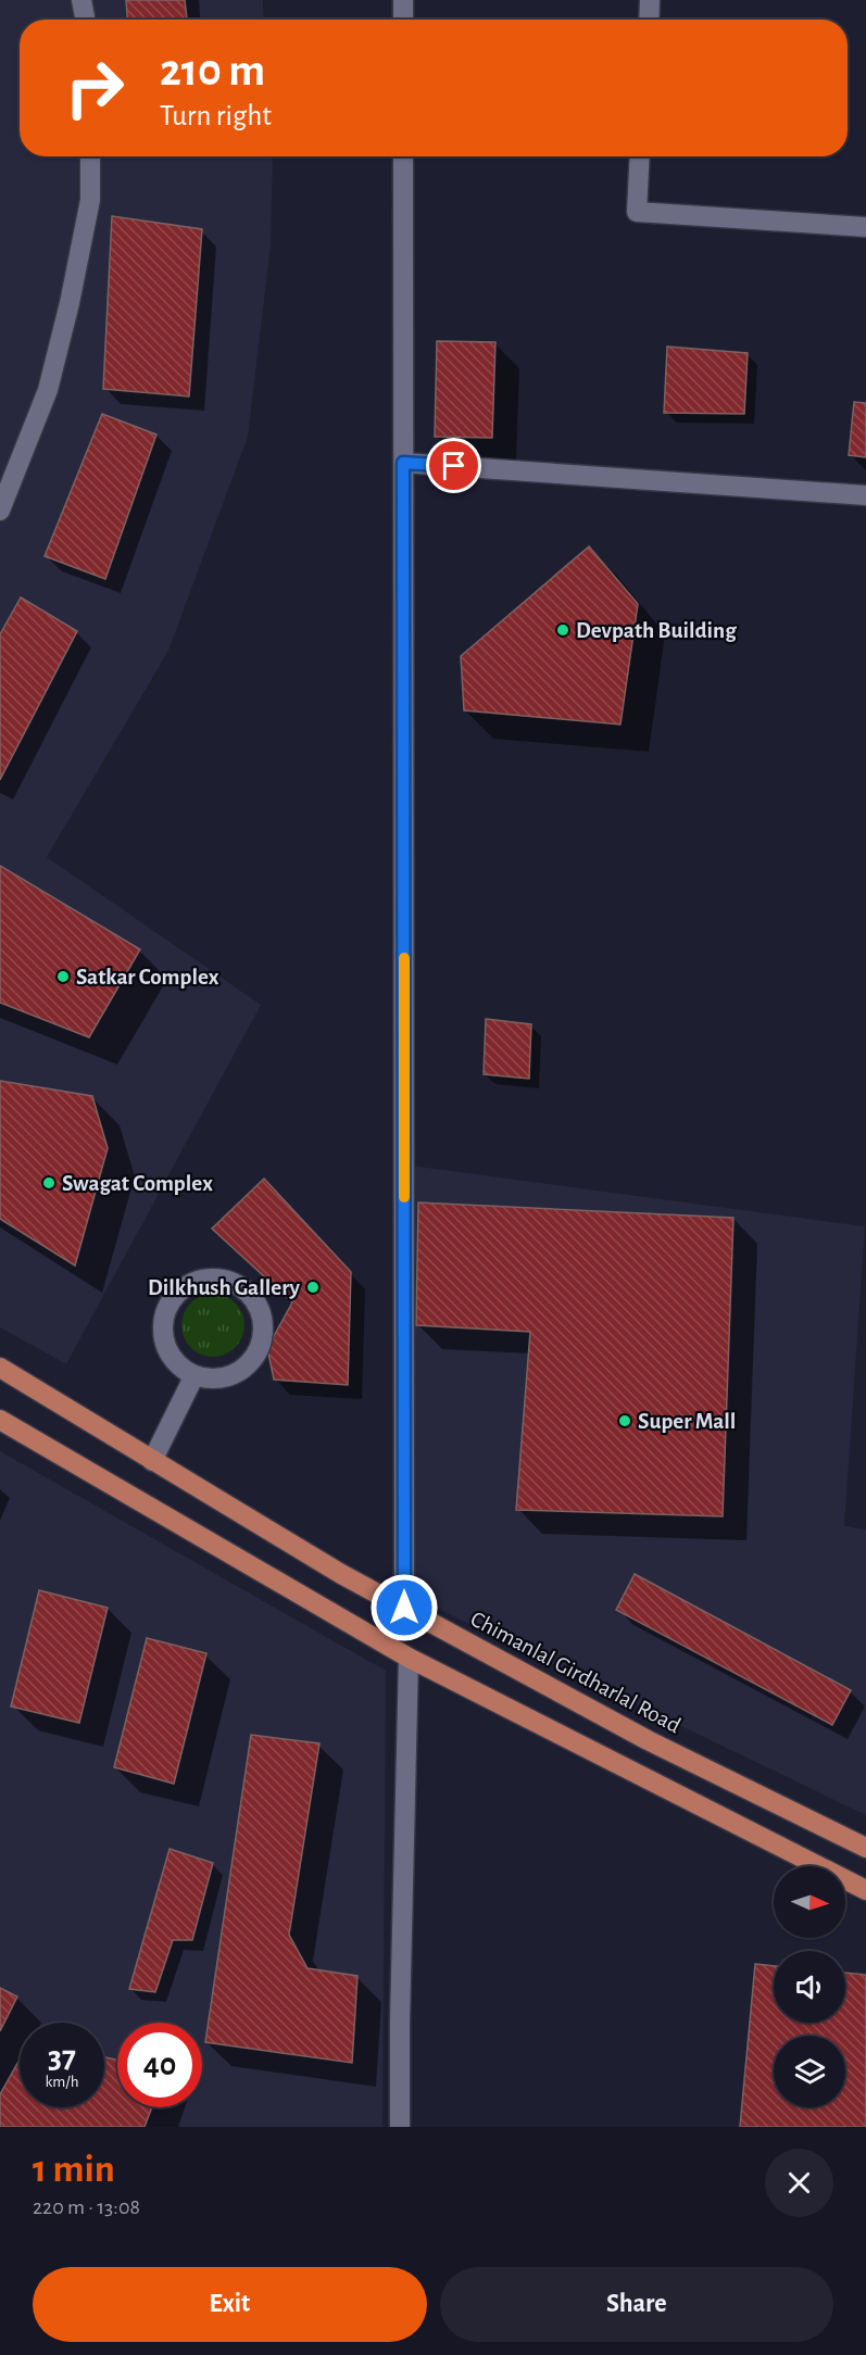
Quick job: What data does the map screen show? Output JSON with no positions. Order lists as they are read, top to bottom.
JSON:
{
  "streets": {
    "main road": ["Chimanlal Girdharlal Road"]
  },
  "places": [
    "Devpath Building",
    "Satkar Complex",
    "Swagat Complex",
    "Dilkhush Gallery",
    "Super Mall"
  ],
  "north": "right",
  "page": {
    "turn": ["210 m", "Turn right"],
    "speed": "37 km/h",
    "limit": "40",
    "heading": ["1 min", "220 m · 13:08"],
    "buttons": ["Exit", "Share"]
  }
}
